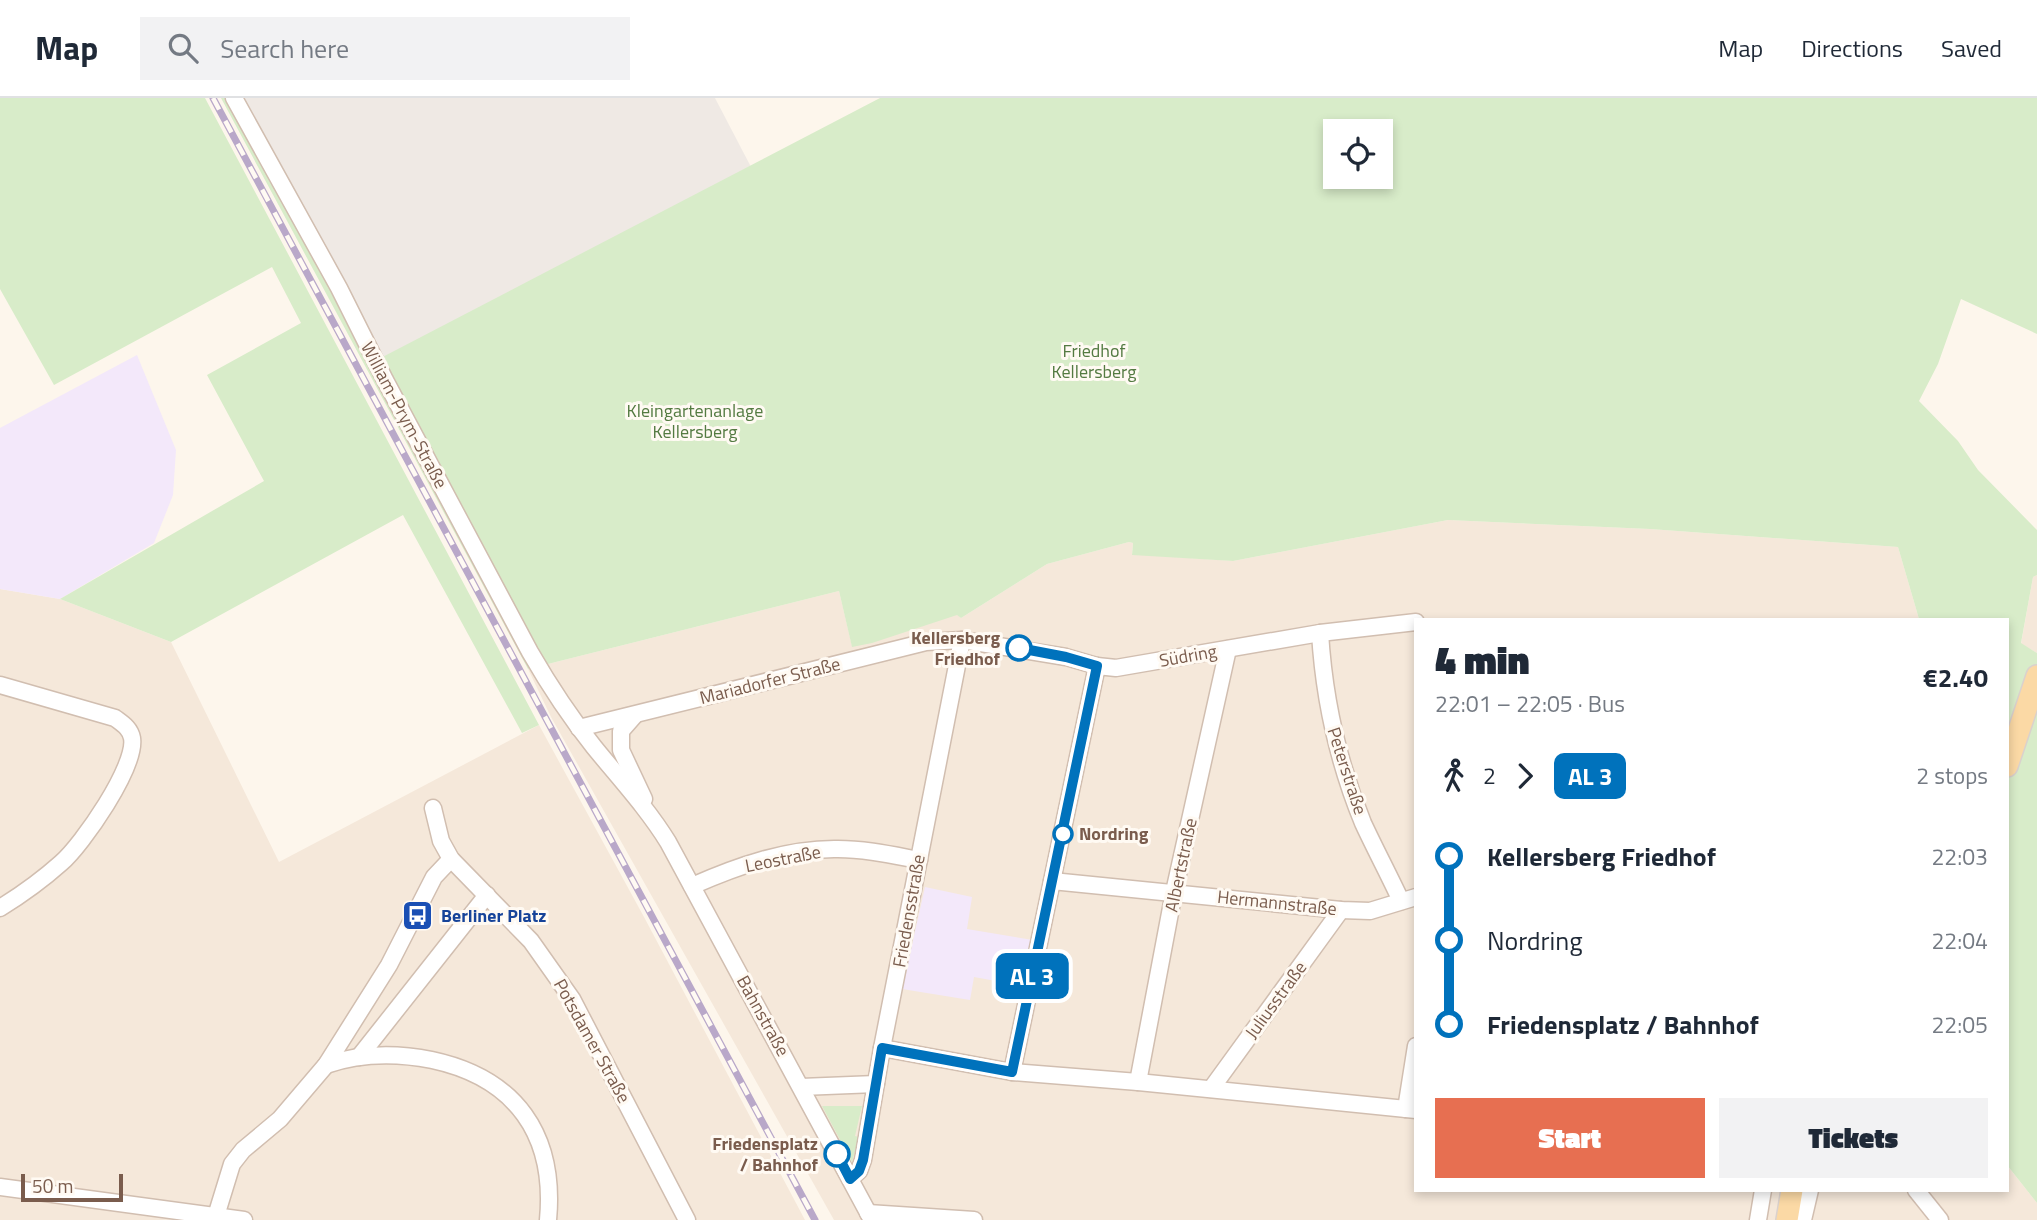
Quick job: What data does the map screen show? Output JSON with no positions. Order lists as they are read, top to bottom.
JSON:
{
  "streets": {
    "street": [
      "William-Prym-Straße",
      "Südring",
      "Mariadorfer Straße",
      "Peterstraße",
      "Leostraße",
      "Albertstraße",
      "Hermannstraße",
      "Friedensstraße",
      "Juliusstraße",
      "Bahnstraße",
      "Potsdamer Straße"
    ]
  },
  "crossings": [
    ["William-Prym-Straße", "Mariadorfer Straße"],
    ["William-Prym-Straße", "Bahnstraße"],
    ["Südring", "Mariadorfer Straße"],
    ["Südring", "Peterstraße"],
    ["Südring", "Albertstraße"],
    ["Südring", "Friedensstraße"],
    ["Mariadorfer Straße", "Friedensstraße"],
    ["Mariadorfer Straße", "Bahnstraße"],
    ["Peterstraße", "Hermannstraße"],
    ["Leostraße", "Friedensstraße"],
    ["Leostraße", "Bahnstraße"],
    ["Albertstraße", "Hermannstraße"],
    ["Hermannstraße", "Juliusstraße"],
    ["Friedensstraße", "Bahnstraße"]
  ],
  "parks": ["Friedhof Kellersberg", "Kleingartenanlage Kellersberg"],
  "places": {
    "other": ["Kellersberg Friedhof", "Nordring", "Friedensplatz / Bahnhof"],
    "bus stop": ["Berliner Platz"]
  },
  "scale_bar": "50 m",
  "page": {
    "header": "Map",
    "search": "Search here",
    "nav": ["Map", "Directions", "Saved"],
    "on_map": "AL 3",
    "heading": ["4 min", "22:01 – 22:05 · Bus", "€2.40"],
    "legs": ["2", "AL 3", "2 stops"],
    "list": [
      {
        "name": "Kellersberg Friedhof",
        "value": "22:03"
      },
      {
        "name": "Nordring",
        "value": "22:04"
      },
      {
        "name": "Friedensplatz / Bahnhof",
        "value": "22:05"
      }
    ],
    "buttons": ["Start", "Tickets"],
    "scale": "50 m"
  }
}
